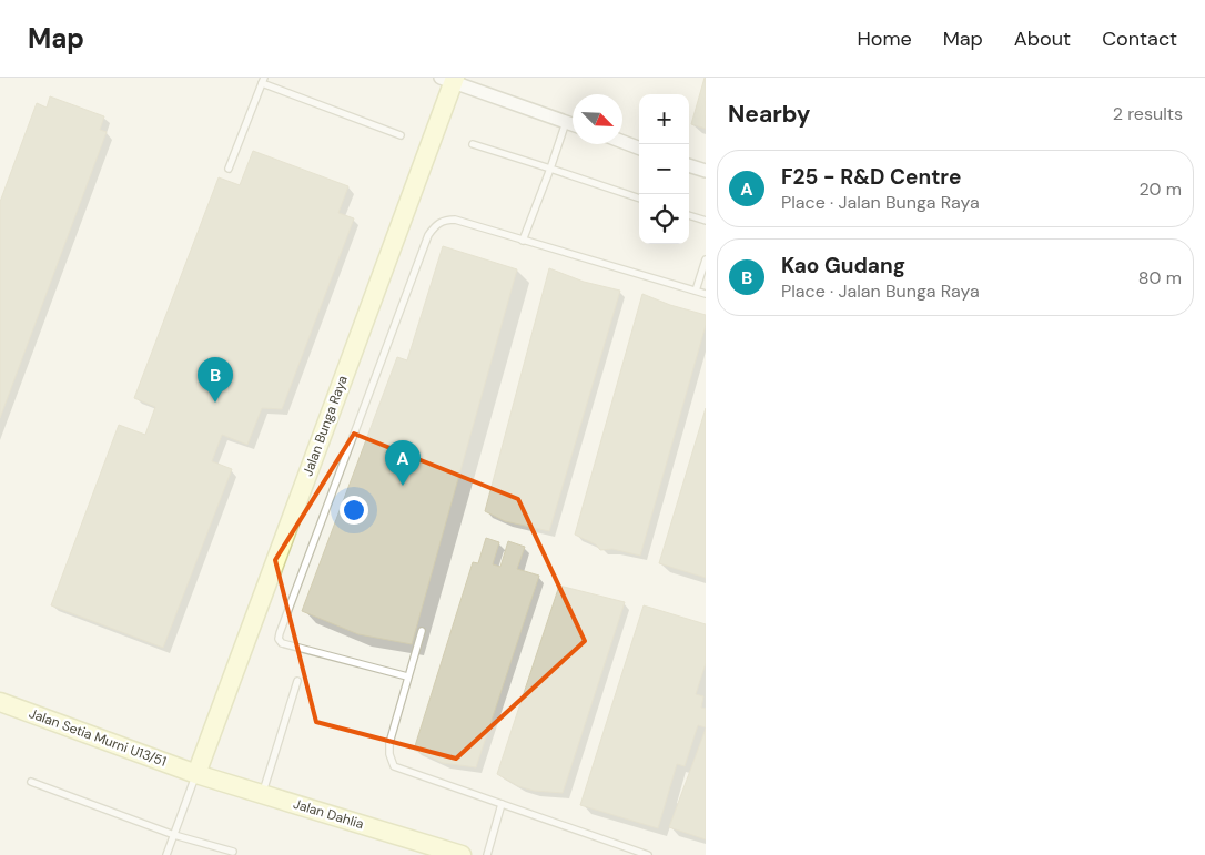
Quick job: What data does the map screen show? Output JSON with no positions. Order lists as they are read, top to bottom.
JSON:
{
  "streets": {
    "street": ["Jalan Bunga Raya", "Jalan Setia Murni U13/51", "Jalan Dahlia"]
  },
  "crossings": [
    ["Jalan Bunga Raya", "Jalan Setia Murni U13/51"],
    ["Jalan Bunga Raya", "Jalan Dahlia"],
    ["Jalan Setia Murni U13/51", "Jalan Dahlia"]
  ],
  "north": "bottom right",
  "page": {
    "header": "Map",
    "nav": [
      "Home",
      "Map",
      "About",
      "Contact"
    ],
    "heading": ["Nearby", "2 results"],
    "map_buttons": ["+", "−"],
    "list": [
      {
        "mark": "A",
        "name": "F25 - R&D Centre",
        "note": "Place · Jalan Bunga Raya",
        "value": "20 m"
      },
      {
        "mark": "B",
        "name": "Kao Gudang",
        "note": "Place · Jalan Bunga Raya",
        "value": "80 m"
      }
    ],
    "pins": ["B", "A"]
  }
}
